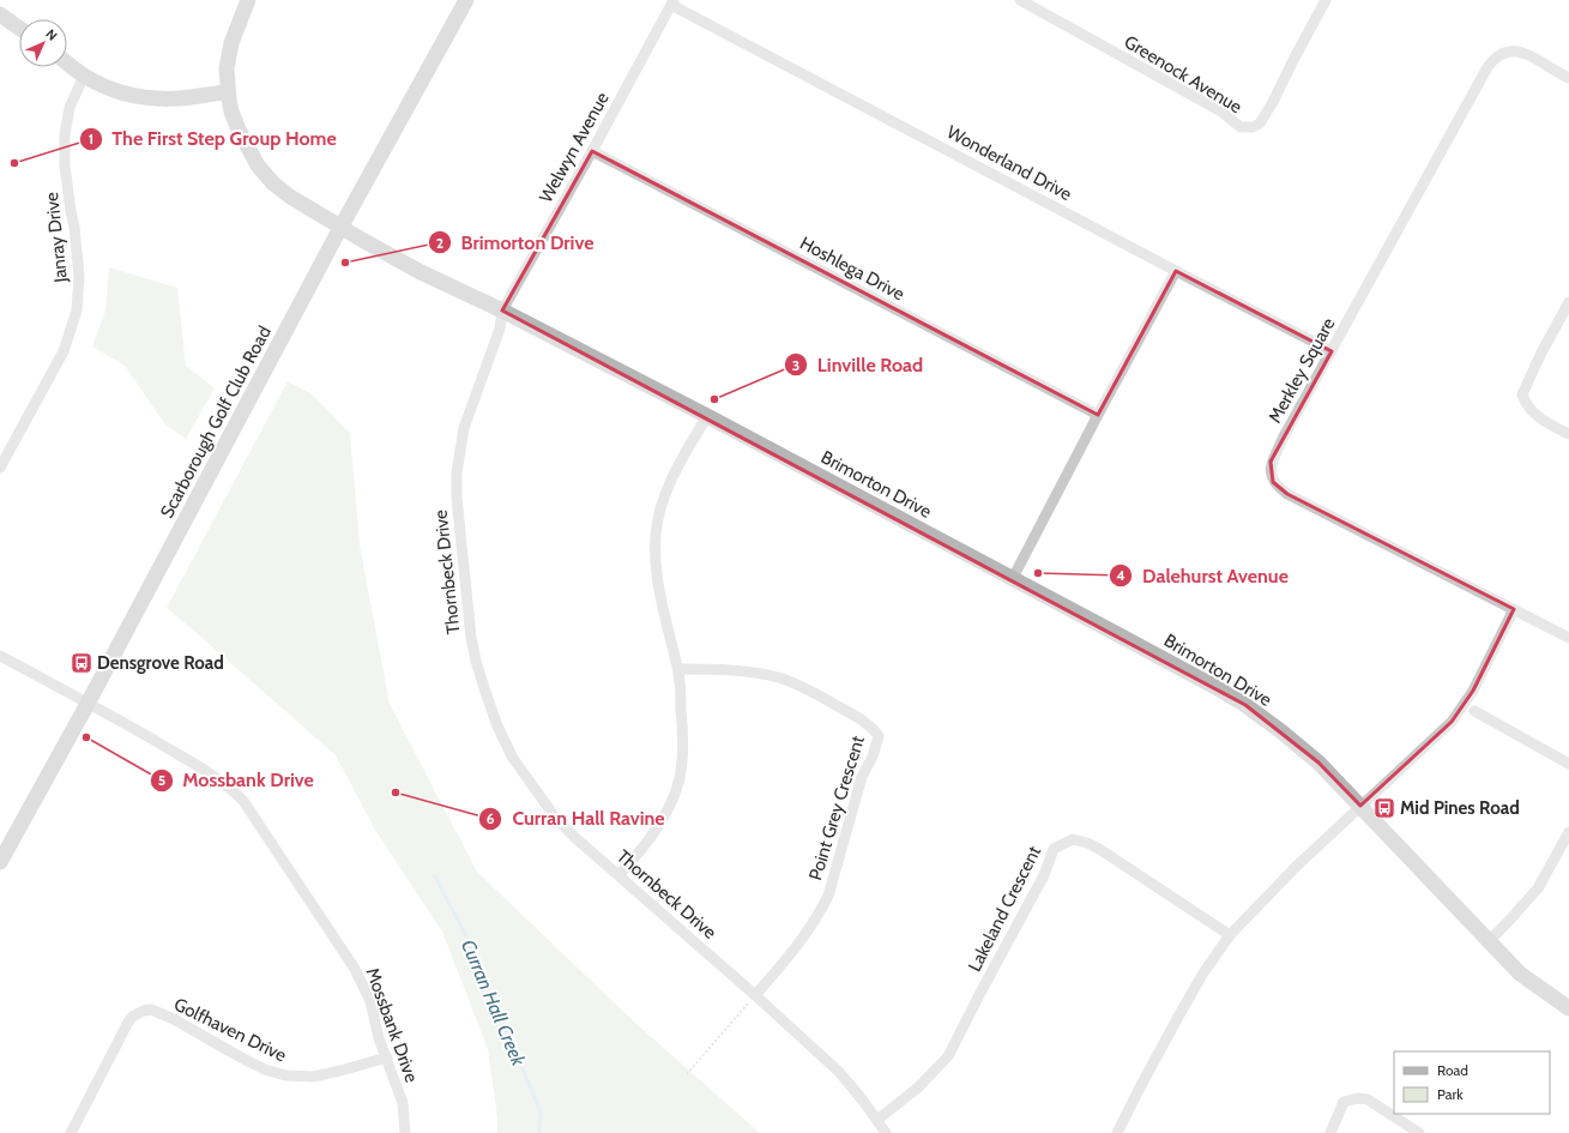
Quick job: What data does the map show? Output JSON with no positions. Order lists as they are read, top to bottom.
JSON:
{
  "streets": {
    "street": [
      "Greenock Avenue",
      "Welwyn Avenue",
      "Wonderland Drive",
      "Janray Drive",
      "Hoshlega Drive",
      "Merkley Square",
      "Scarborough Golf Club Road",
      "Brimorton Drive",
      "Thornbeck Drive",
      "Point Grey Crescent",
      "Lakeland Crescent",
      "Mossbank Drive",
      "Golfhaven Drive"
    ]
  },
  "crossings": [
    ["Welwyn Avenue", "Wonderland Drive"],
    ["Welwyn Avenue", "Hoshlega Drive"],
    ["Welwyn Avenue", "Brimorton Drive"],
    ["Welwyn Avenue", "Thornbeck Drive"],
    ["Wonderland Drive", "Merkley Square"],
    ["Scarborough Golf Club Road", "Brimorton Drive"],
    ["Scarborough Golf Club Road", "Mossbank Drive"],
    ["Brimorton Drive", "Thornbeck Drive"],
    ["Thornbeck Drive", "Point Grey Crescent"],
    ["Thornbeck Drive", "Lakeland Crescent"],
    ["Mossbank Drive", "Golfhaven Drive"]
  ],
  "water": ["Curran Hall Creek"],
  "places": {
    "other": [
      "The First Step Group Home",
      "Brimorton Drive",
      "Linville Road",
      "Dalehurst Avenue",
      "Mossbank Drive",
      "Curran Hall Ravine"
    ],
    "bus stop": ["Densgrove Road", "Mid Pines Road"]
  },
  "legend": ["Road", "Park"],
  "north": "top right"
}
